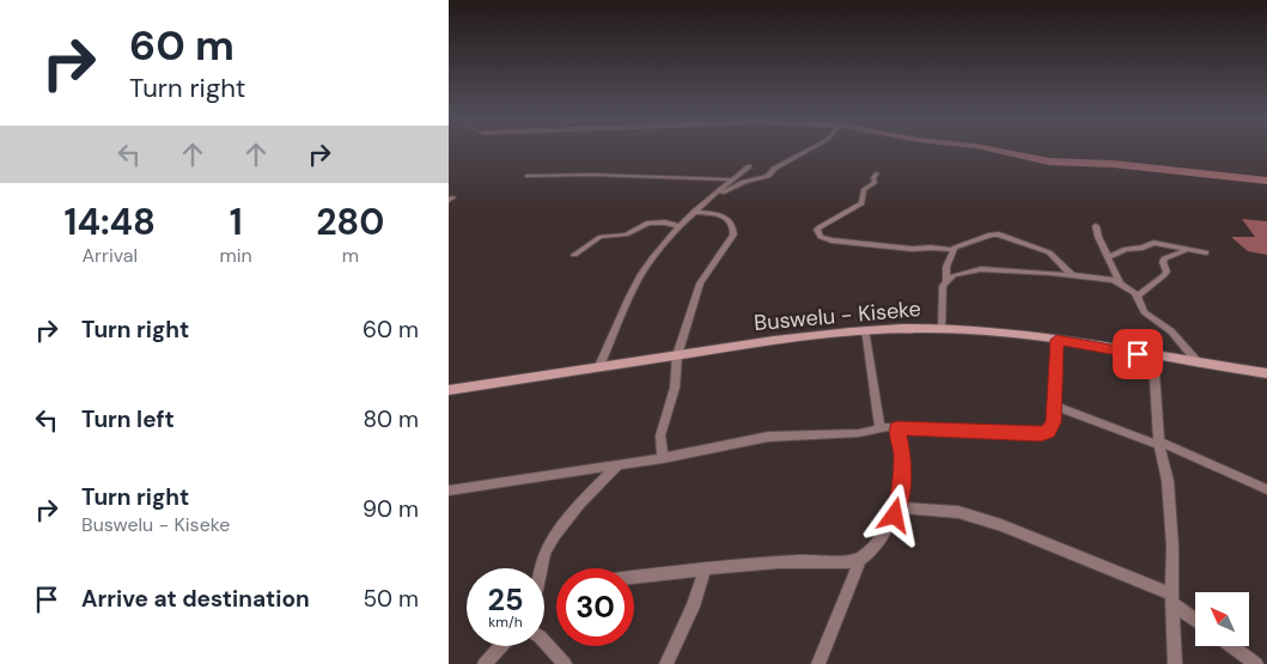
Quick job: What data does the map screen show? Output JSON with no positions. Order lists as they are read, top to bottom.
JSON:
{
  "streets": {
    "main road": ["Buswelu - Kiseke"]
  },
  "north": "top left",
  "page": {
    "turn": ["60 m", "Turn right"],
    "eta": [
      "14:48",
      "Arrival",
      "1",
      "min",
      "280",
      "m"
    ],
    "list": [
      {
        "name": "Turn right",
        "value": "60 m"
      },
      {
        "name": "Turn left",
        "value": "80 m"
      },
      {
        "name": "Turn right",
        "note": "Buswelu - Kiseke",
        "value": "90 m"
      },
      {
        "name": "Arrive at destination",
        "value": "50 m"
      }
    ],
    "speed": "25 km/h",
    "limit": "30"
  }
}
